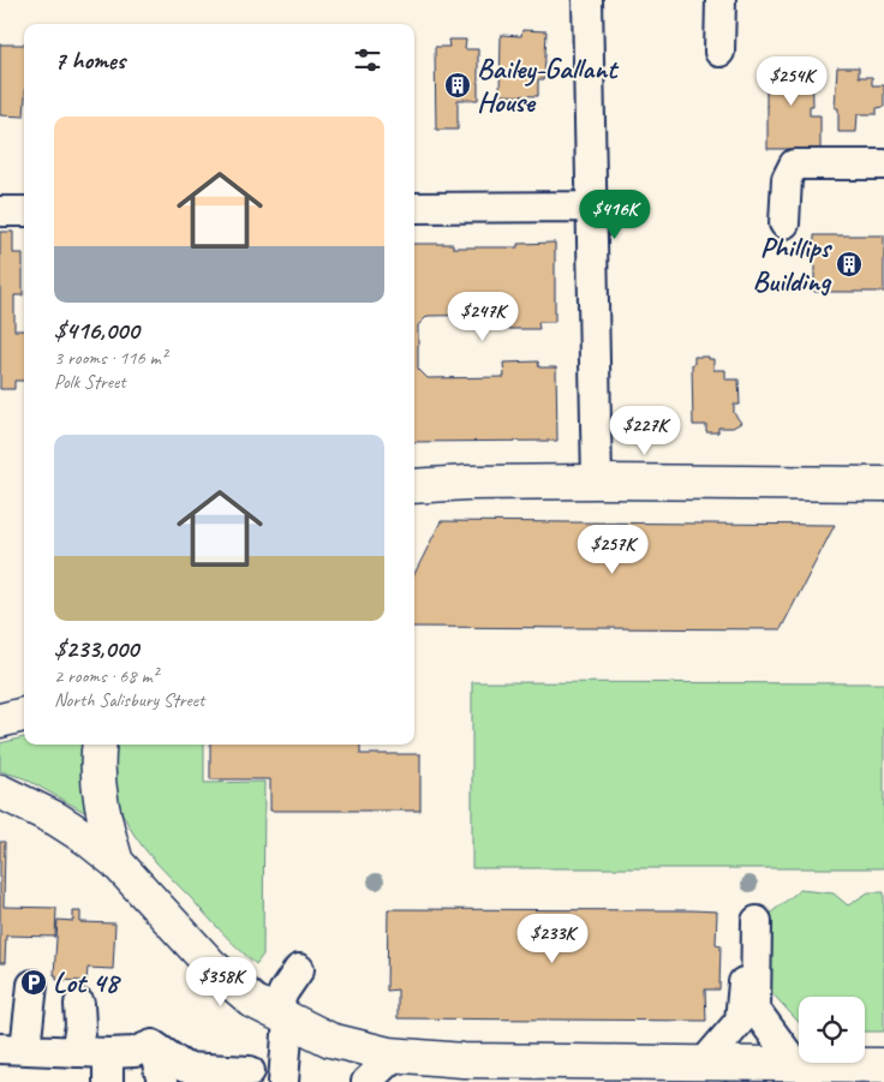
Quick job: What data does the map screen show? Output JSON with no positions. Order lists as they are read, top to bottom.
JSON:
{
  "places": {
    "building": ["Bailey-Gallant House", "Phillips Building"],
    "parking": ["Lot 48"]
  },
  "page": {
    "heading": "7 homes",
    "price": [
      "$254K",
      "$416K",
      "$247K",
      "$227K",
      "$257K",
      "$233K",
      "$358K"
    ],
    "list": [
      {
        "name": "$416,000",
        "note": "3 rooms · 116 m² · Polk Street"
      },
      {
        "name": "$233,000",
        "note": "2 rooms · 68 m² · North Salisbury Street"
      }
    ]
  }
}
